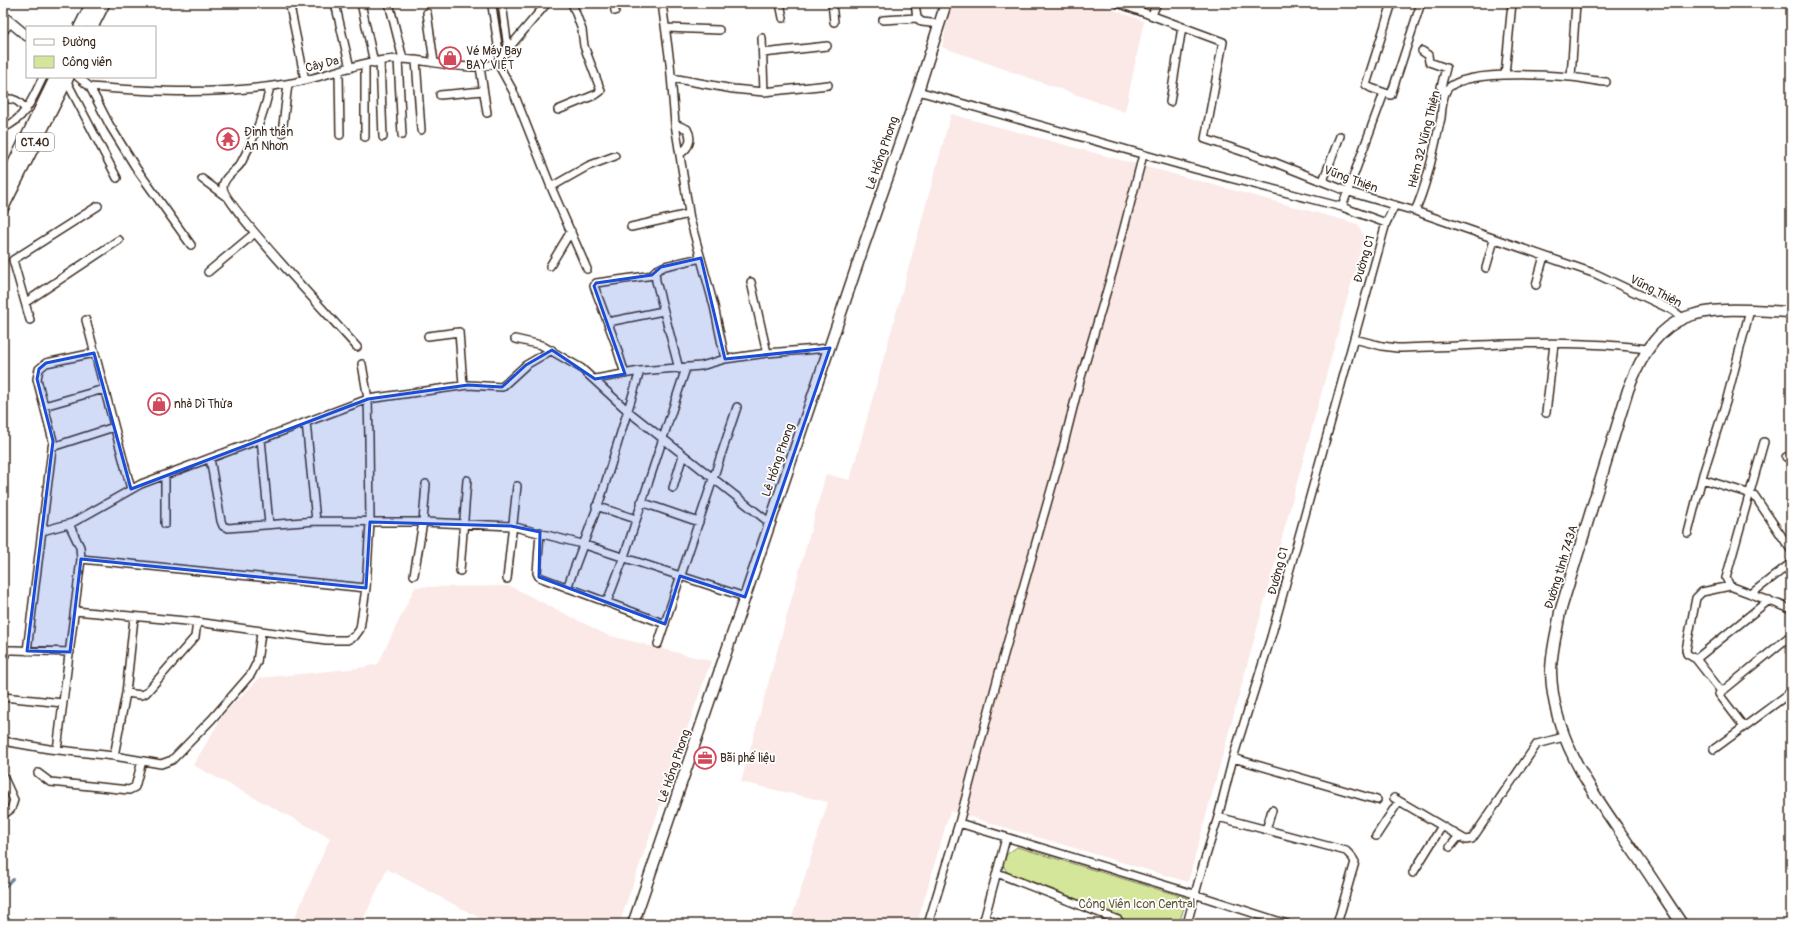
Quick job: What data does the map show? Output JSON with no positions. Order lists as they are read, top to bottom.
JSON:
{
  "streets": {
    "main road": ["CT.40", "Lê Hồng Phong", "Đường tỉnh 743A"],
    "street": [
      "Cây Da",
      "Hẻm 32 Vũng Thiện",
      "Vũng Thiện",
      "Đường C1"
    ]
  },
  "crossings": [
    ["Hẻm 32 Vũng Thiện", "Vũng Thiện"],
    ["Vũng Thiện", "Đường C1"],
    ["Vũng Thiện", "Đường tỉnh 743A"]
  ],
  "parks": ["Công Viên Icon Central"],
  "places": {
    "shop": ["Vé Máy Bay BAY VIỆT", "nhà Dì Thừa"],
    "temple": ["Đình thần An Nhơn"],
    "office": ["Bãi phế liệu"]
  },
  "legend": ["Đường", "Công viên"]
}
